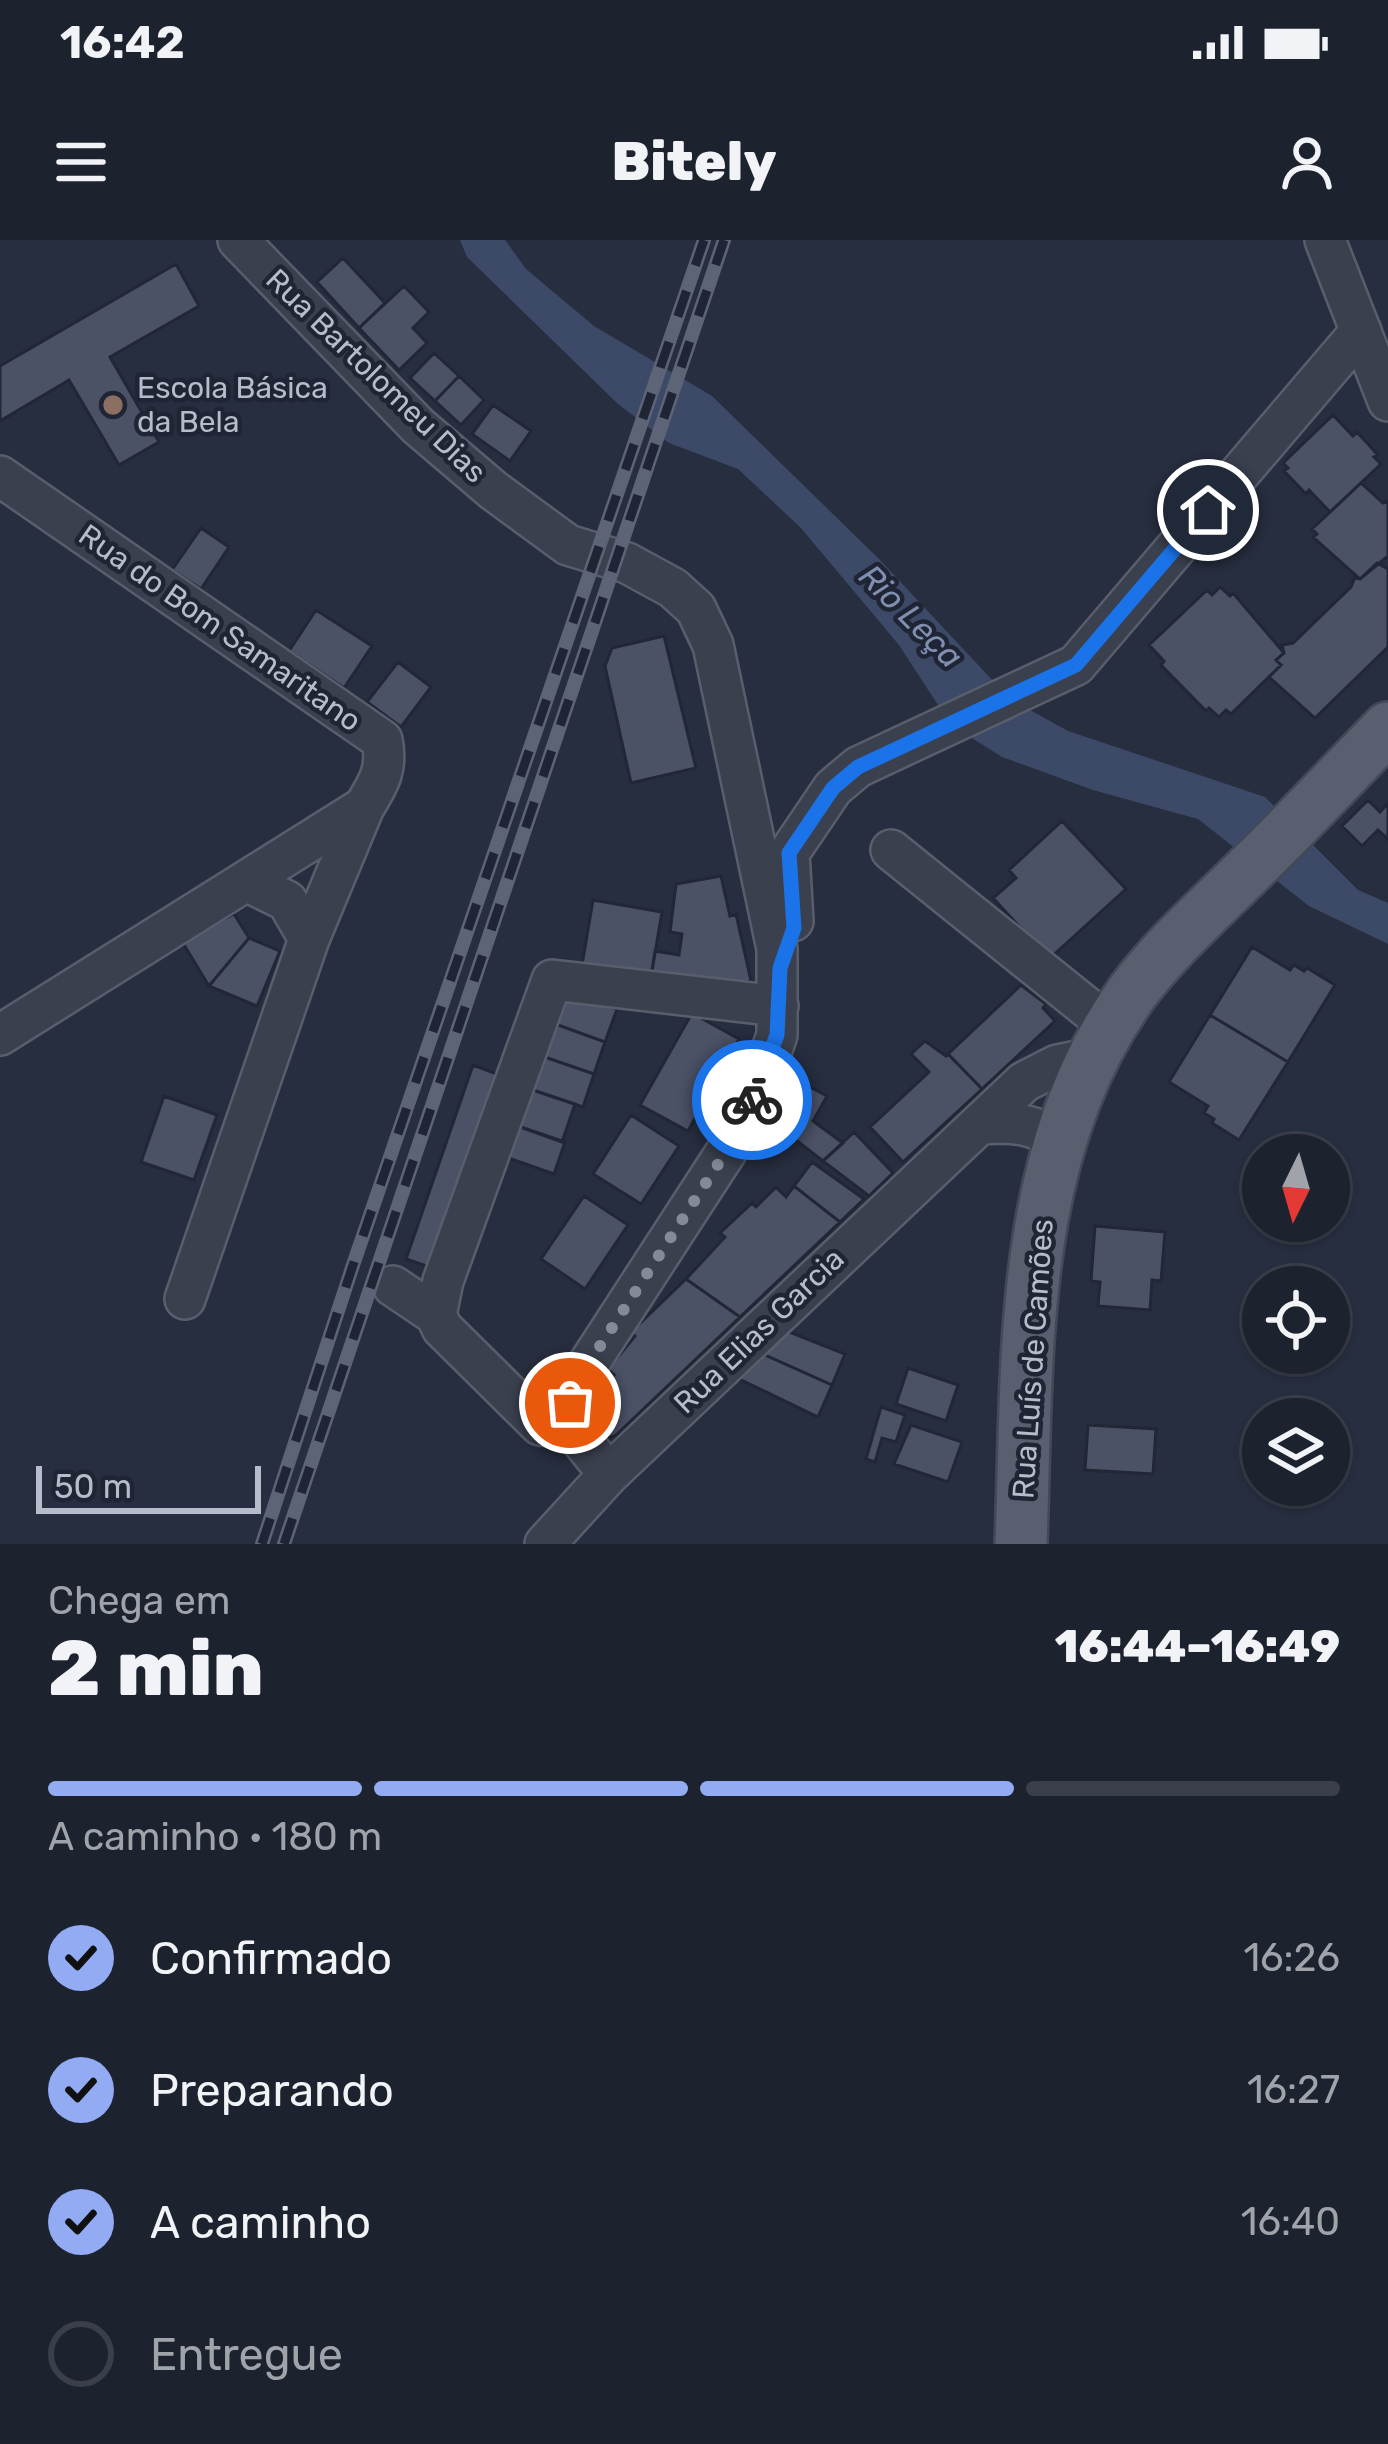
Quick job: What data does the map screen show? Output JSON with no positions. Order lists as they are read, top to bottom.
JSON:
{
  "streets": {
    "main road": ["Rua Luís de Camões"],
    "street": ["Rua Bartolomeu Dias", "Rua do Bom Samaritano", "Rua Elias Garcia"]
  },
  "water": ["Rio Leça"],
  "places": ["Escola Básica da Bela"],
  "scale_bar": "50 m",
  "north": "bottom",
  "page": {
    "status": "16:42",
    "header": "Bitely",
    "scale": "50 m",
    "heading": ["2 min", "Chega em", "16:44–16:49"],
    "bar": "A caminho · 180 m",
    "list": [
      ["Confirmado", "16:26"],
      ["Preparando", "16:27"],
      ["A caminho", "16:40"],
      "Entregue"
    ]
  }
}
